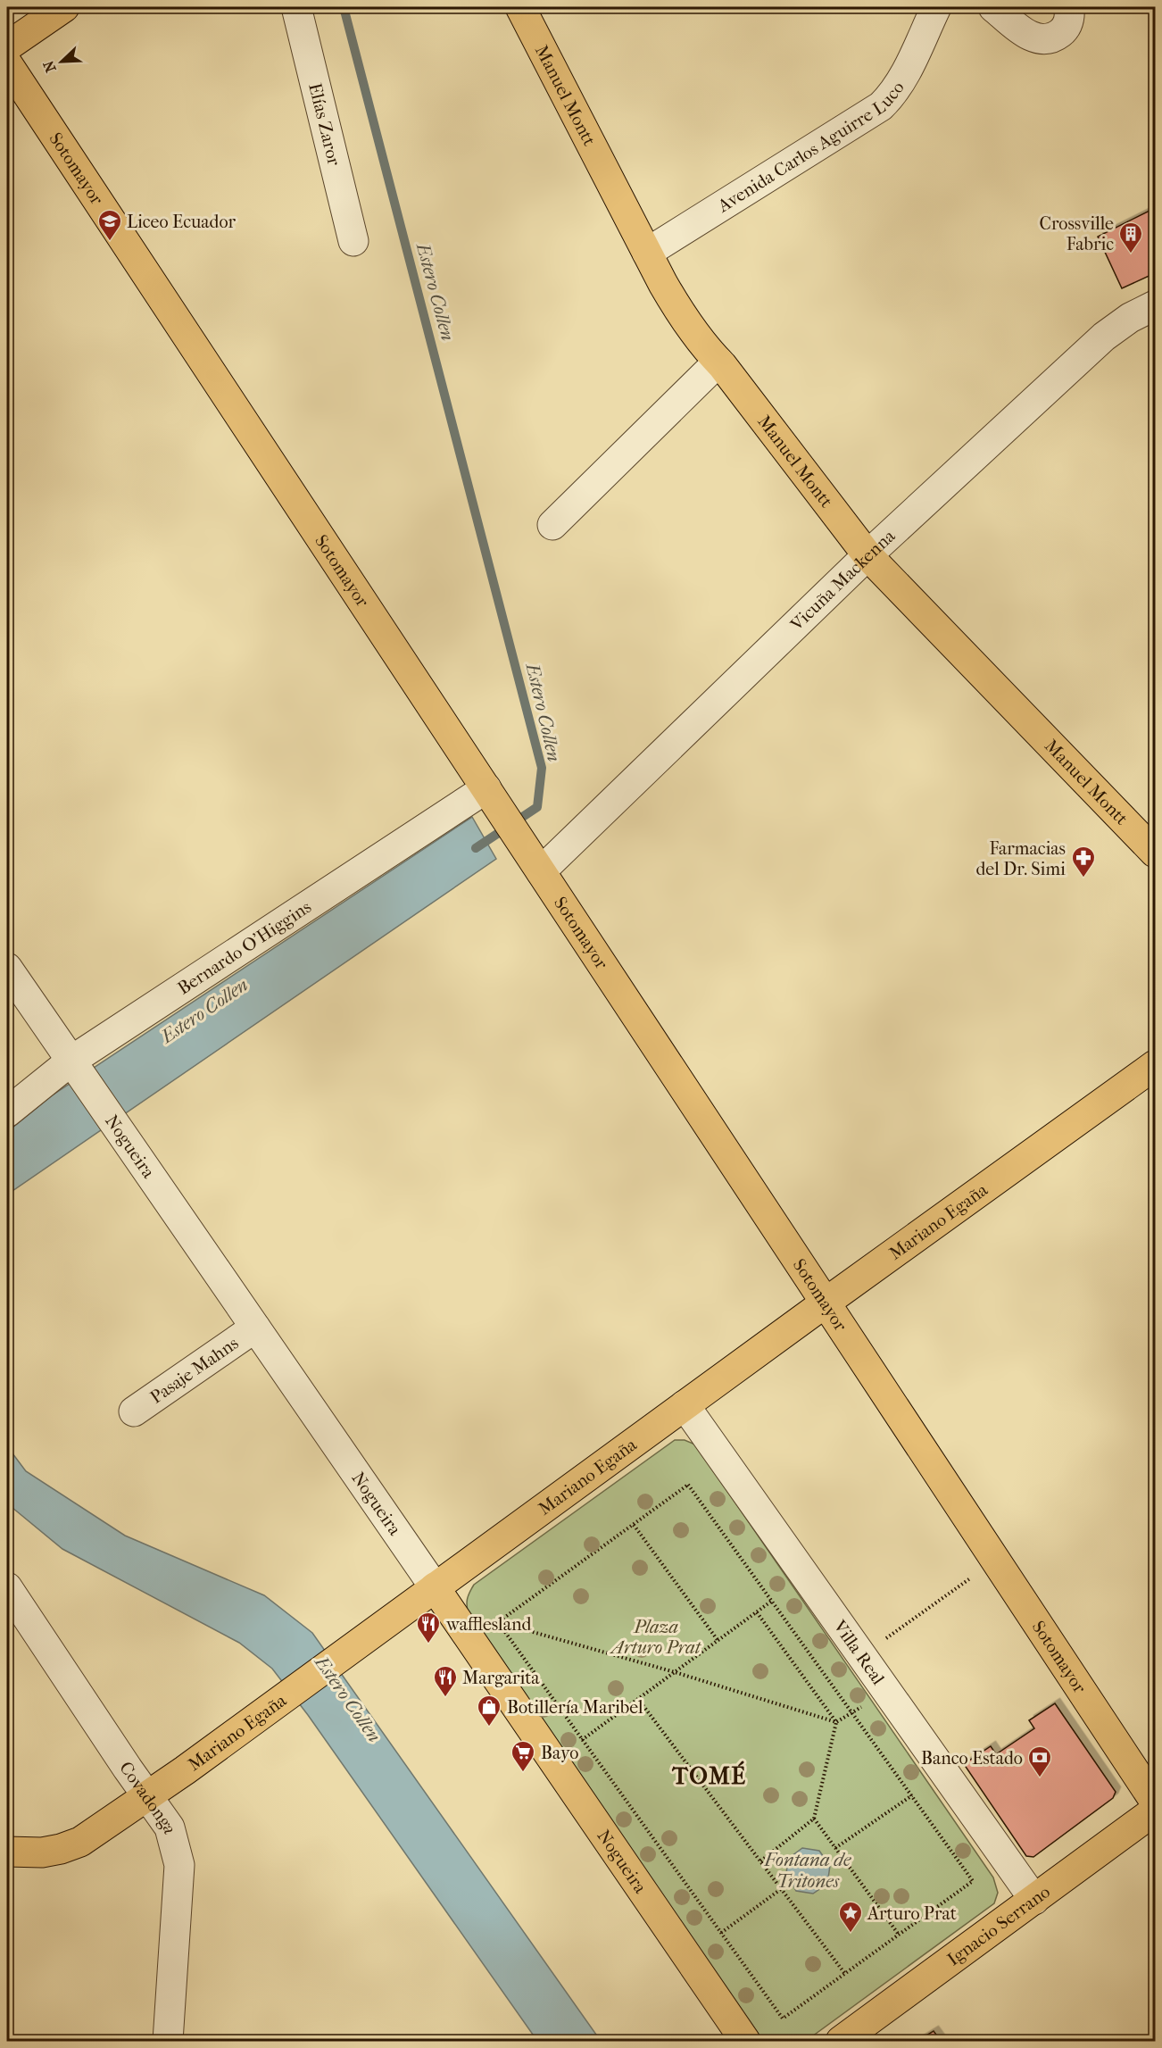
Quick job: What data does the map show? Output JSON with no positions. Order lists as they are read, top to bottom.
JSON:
{
  "streets": {
    "main road": [
      "Manuel Montt",
      "Sotomayor",
      "Nogueira",
      "Mariano Egaña",
      "Ignacio Serrano"
    ],
    "street": [
      "Elías Zaror",
      "Avenida Carlos Aguirre Luco",
      "Vicuña Mackenna",
      "Bernardo O'Higgins",
      "Pasaje Mahns",
      "Villa Real",
      "Covadonga"
    ]
  },
  "crossings": [
    ["Manuel Montt", "Avenida Carlos Aguirre Luco"],
    ["Manuel Montt", "Vicuña Mackenna"],
    ["Sotomayor", "Vicuña Mackenna"],
    ["Sotomayor", "Bernardo O'Higgins"],
    ["Sotomayor", "Mariano Egaña"],
    ["Bernardo O'Higgins", "Nogueira"],
    ["Nogueira", "Mariano Egaña"],
    ["Nogueira", "Pasaje Mahns"],
    ["Mariano Egaña", "Villa Real"],
    ["Mariano Egaña", "Covadonga"],
    ["Villa Real", "Ignacio Serrano"]
  ],
  "districts": ["TOMÉ"],
  "water": ["Estero Collen", "Fontana de Tritones"],
  "parks": ["Plaza Arturo Prat"],
  "places": {
    "school or university": ["Liceo Ecuador"],
    "building": ["Crossville Fabric"],
    "pharmacy": ["Farmacias del Dr. Simi"],
    "restaurant": ["wafflesland", "Margarita"],
    "shop": ["Botillería Maribel"],
    "supermarket": ["Bayo"],
    "bank": ["Banco Estado"],
    "place": ["Arturo Prat"]
  },
  "north": "bottom left"
}
